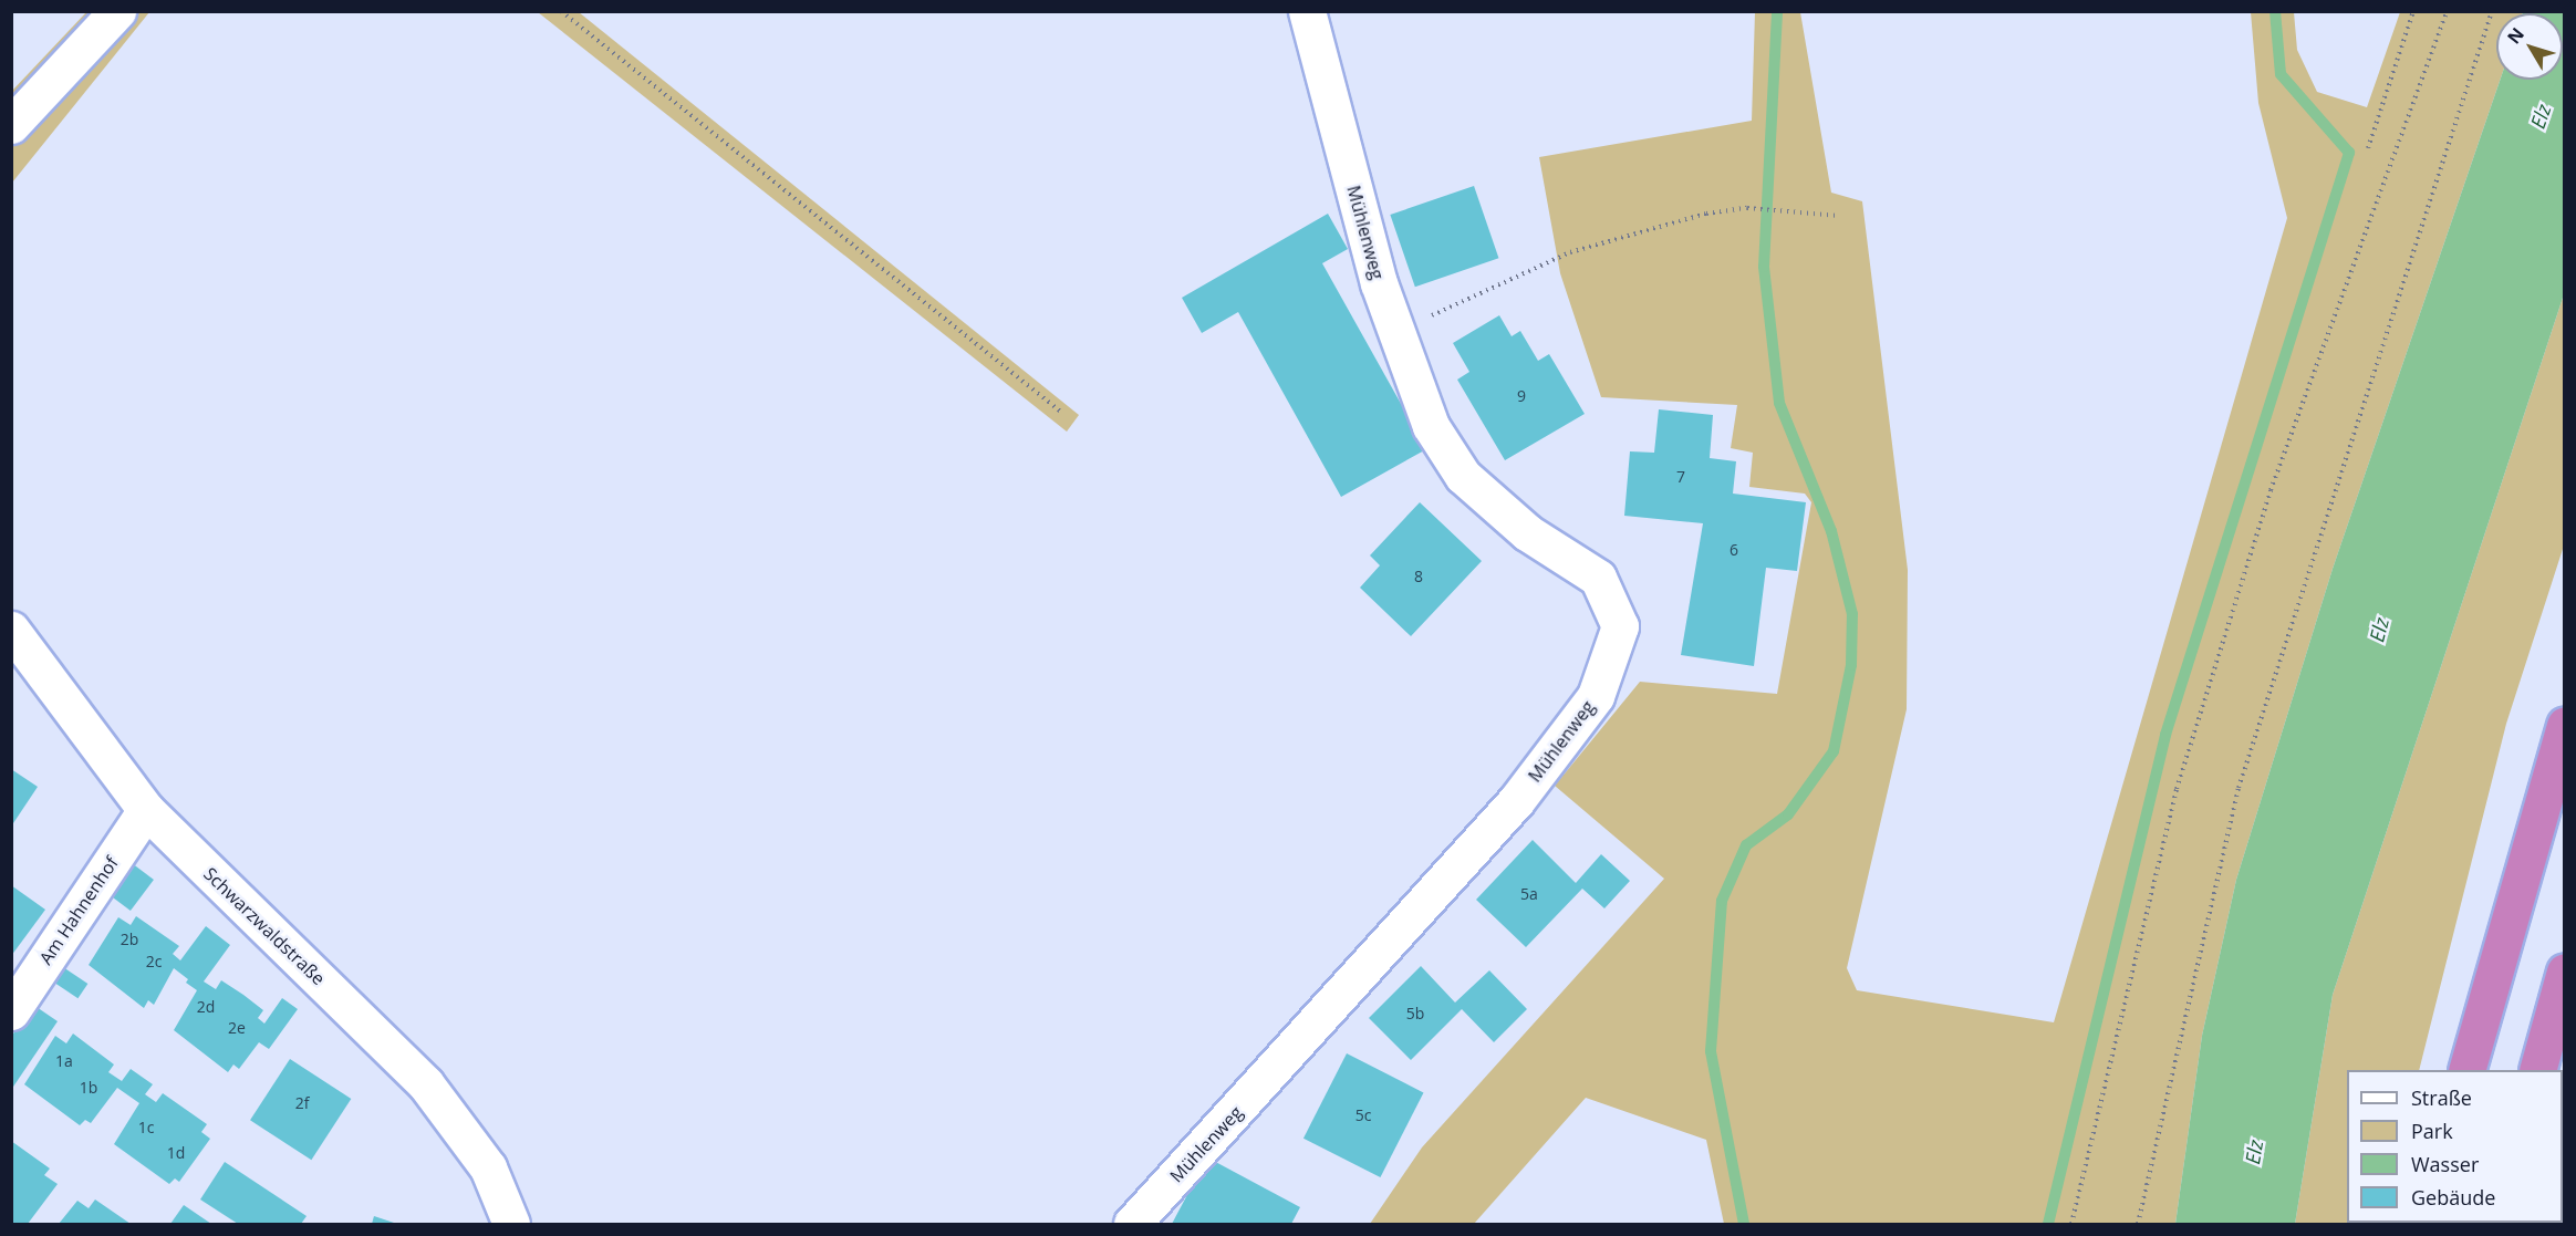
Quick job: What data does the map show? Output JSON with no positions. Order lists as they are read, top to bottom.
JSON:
{
  "streets": {
    "street": ["Mühlenweg", "Am Hahnenhof", "Schwarzwaldstraße"]
  },
  "crossings": [
    ["Am Hahnenhof", "Schwarzwaldstraße"]
  ],
  "water": ["Elz"],
  "house_numbers": [
    "9",
    "7",
    "6",
    "8",
    "5a",
    "2b",
    "2c",
    "2d",
    "5b",
    "2e",
    "1a",
    "1b",
    "2f",
    "5c",
    "1c",
    "1d"
  ],
  "legend": [
    "Straße",
    "Park",
    "Wasser",
    "Gebäude"
  ],
  "north": "top left"
}
